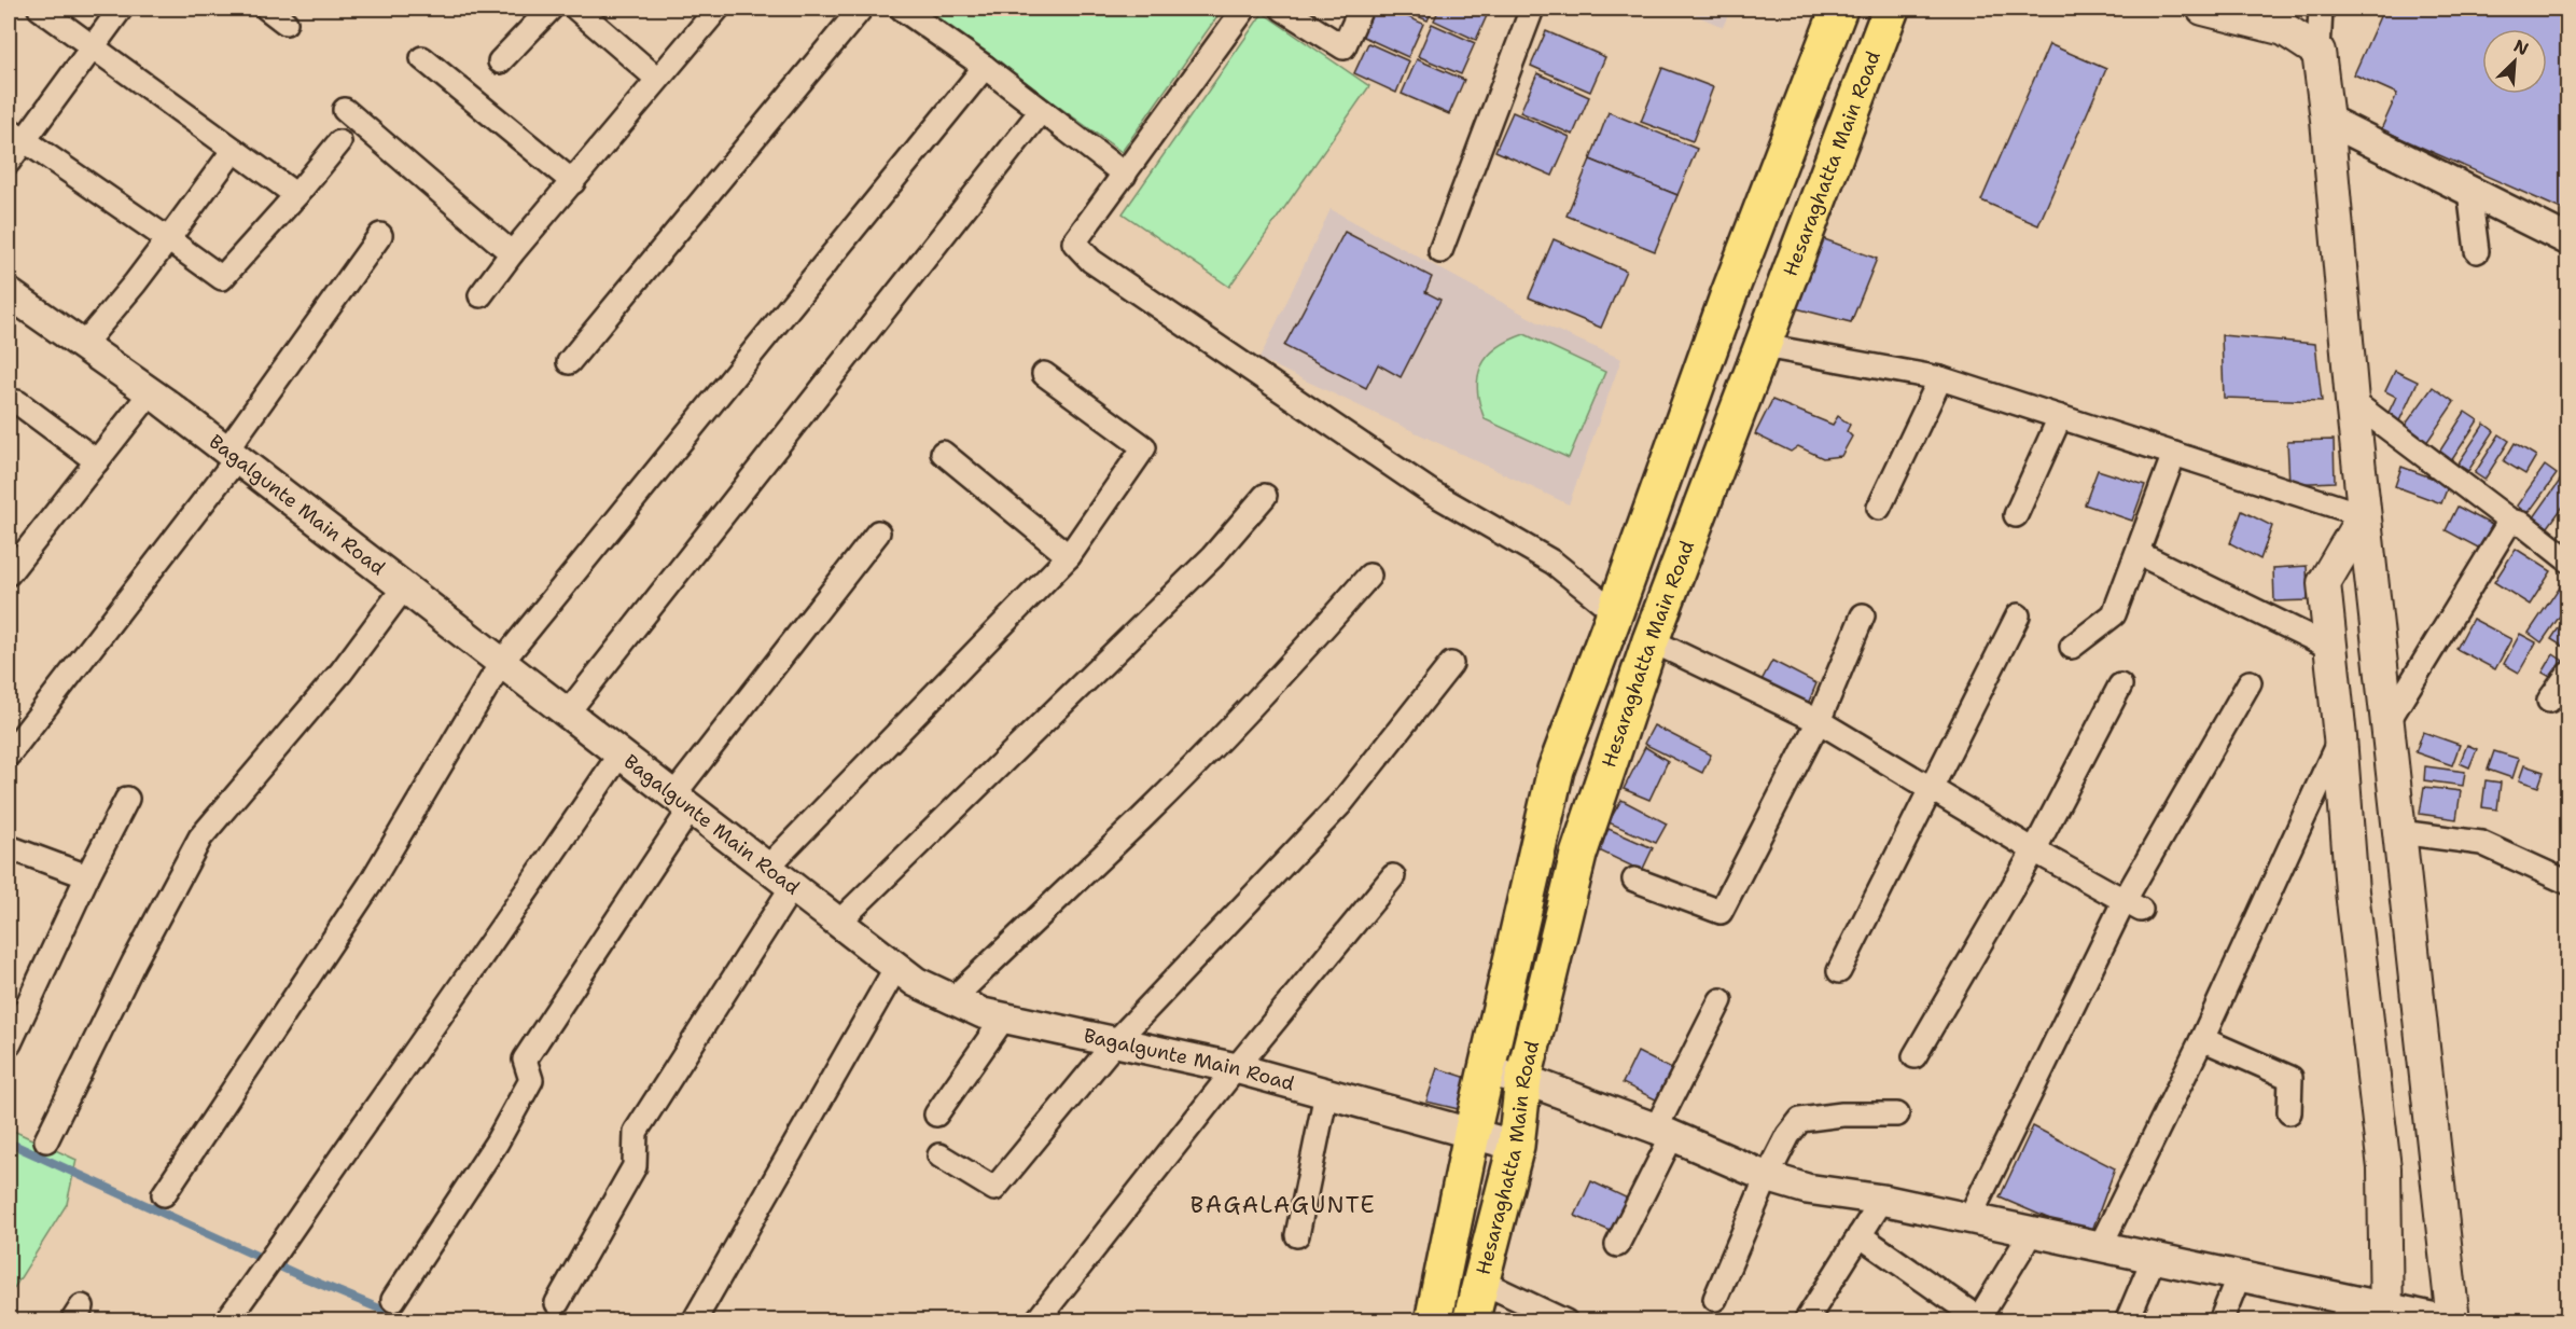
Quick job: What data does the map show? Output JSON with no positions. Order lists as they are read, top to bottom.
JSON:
{
  "streets": {
    "main road": ["Hesaraghatta Main Road"],
    "street": ["Bagalgunte Main Road"]
  },
  "crossings": [
    ["Hesaraghatta Main Road", "Bagalgunte Main Road"]
  ],
  "districts": ["BAGALAGUNTE"],
  "north": "top right"
}
